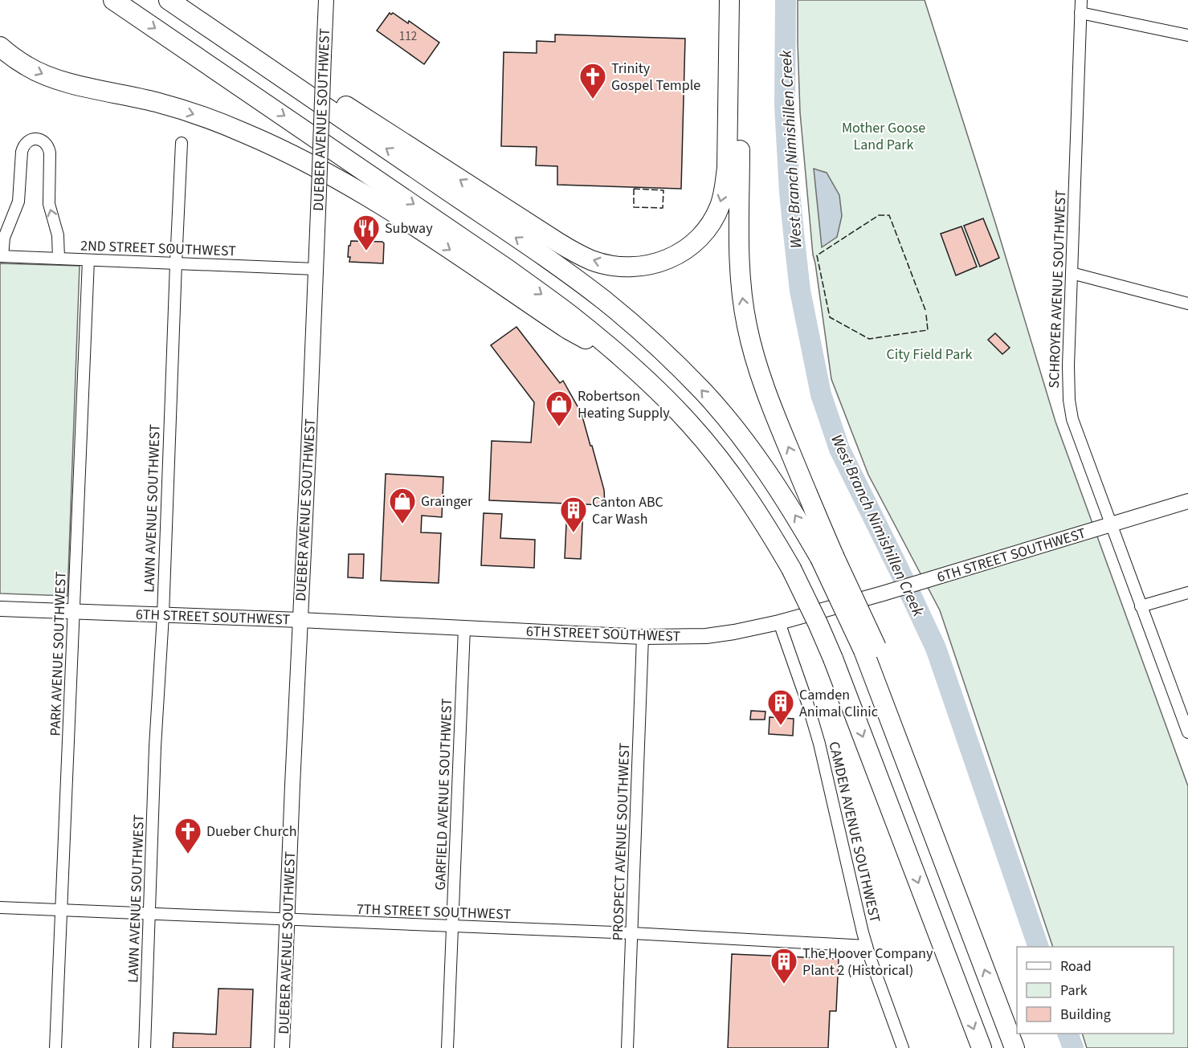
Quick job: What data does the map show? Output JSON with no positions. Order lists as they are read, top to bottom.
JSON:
{
  "streets": {
    "street": [
      "DUEBER AVENUE SOUTHWEST",
      "2ND STREET SOUTHWEST",
      "SCHROYER AVENUE SOUTHWEST",
      "LAWN AVENUE SOUTHWEST",
      "6TH STREET SOUTHWEST",
      "PARK AVENUE SOUTHWEST",
      "GARFIELD AVENUE SOUTHWEST",
      "CAMDEN AVENUE SOUTHWEST",
      "PROSPECT AVENUE SOUTHWEST",
      "7TH STREET SOUTHWEST"
    ]
  },
  "crossings": [
    ["DUEBER AVENUE SOUTHWEST", "2ND STREET SOUTHWEST"],
    ["DUEBER AVENUE SOUTHWEST", "6TH STREET SOUTHWEST"],
    ["DUEBER AVENUE SOUTHWEST", "7TH STREET SOUTHWEST"],
    ["2ND STREET SOUTHWEST", "LAWN AVENUE SOUTHWEST"],
    ["2ND STREET SOUTHWEST", "PARK AVENUE SOUTHWEST"],
    ["SCHROYER AVENUE SOUTHWEST", "6TH STREET SOUTHWEST"],
    ["LAWN AVENUE SOUTHWEST", "6TH STREET SOUTHWEST"],
    ["LAWN AVENUE SOUTHWEST", "7TH STREET SOUTHWEST"],
    ["6TH STREET SOUTHWEST", "PARK AVENUE SOUTHWEST"],
    ["6TH STREET SOUTHWEST", "GARFIELD AVENUE SOUTHWEST"],
    ["6TH STREET SOUTHWEST", "CAMDEN AVENUE SOUTHWEST"],
    ["6TH STREET SOUTHWEST", "PROSPECT AVENUE SOUTHWEST"],
    ["PARK AVENUE SOUTHWEST", "7TH STREET SOUTHWEST"],
    ["GARFIELD AVENUE SOUTHWEST", "7TH STREET SOUTHWEST"],
    ["CAMDEN AVENUE SOUTHWEST", "7TH STREET SOUTHWEST"],
    ["PROSPECT AVENUE SOUTHWEST", "7TH STREET SOUTHWEST"]
  ],
  "water": ["West Branch Nimishillen Creek"],
  "parks": ["Mother Goose Land Park", "City Field Park"],
  "places": {
    "church": ["Trinity Gospel Temple", "Dueber Church"],
    "restaurant": ["Subway"],
    "shop": ["Robertson Heating Supply", "Grainger"],
    "building": ["Canton ABC Car Wash", "Camden Animal Clinic", "The Hoover Company Plant 2 (Historical)"]
  },
  "house_numbers": ["112"],
  "legend": ["Road", "Park", "Building"]
}
